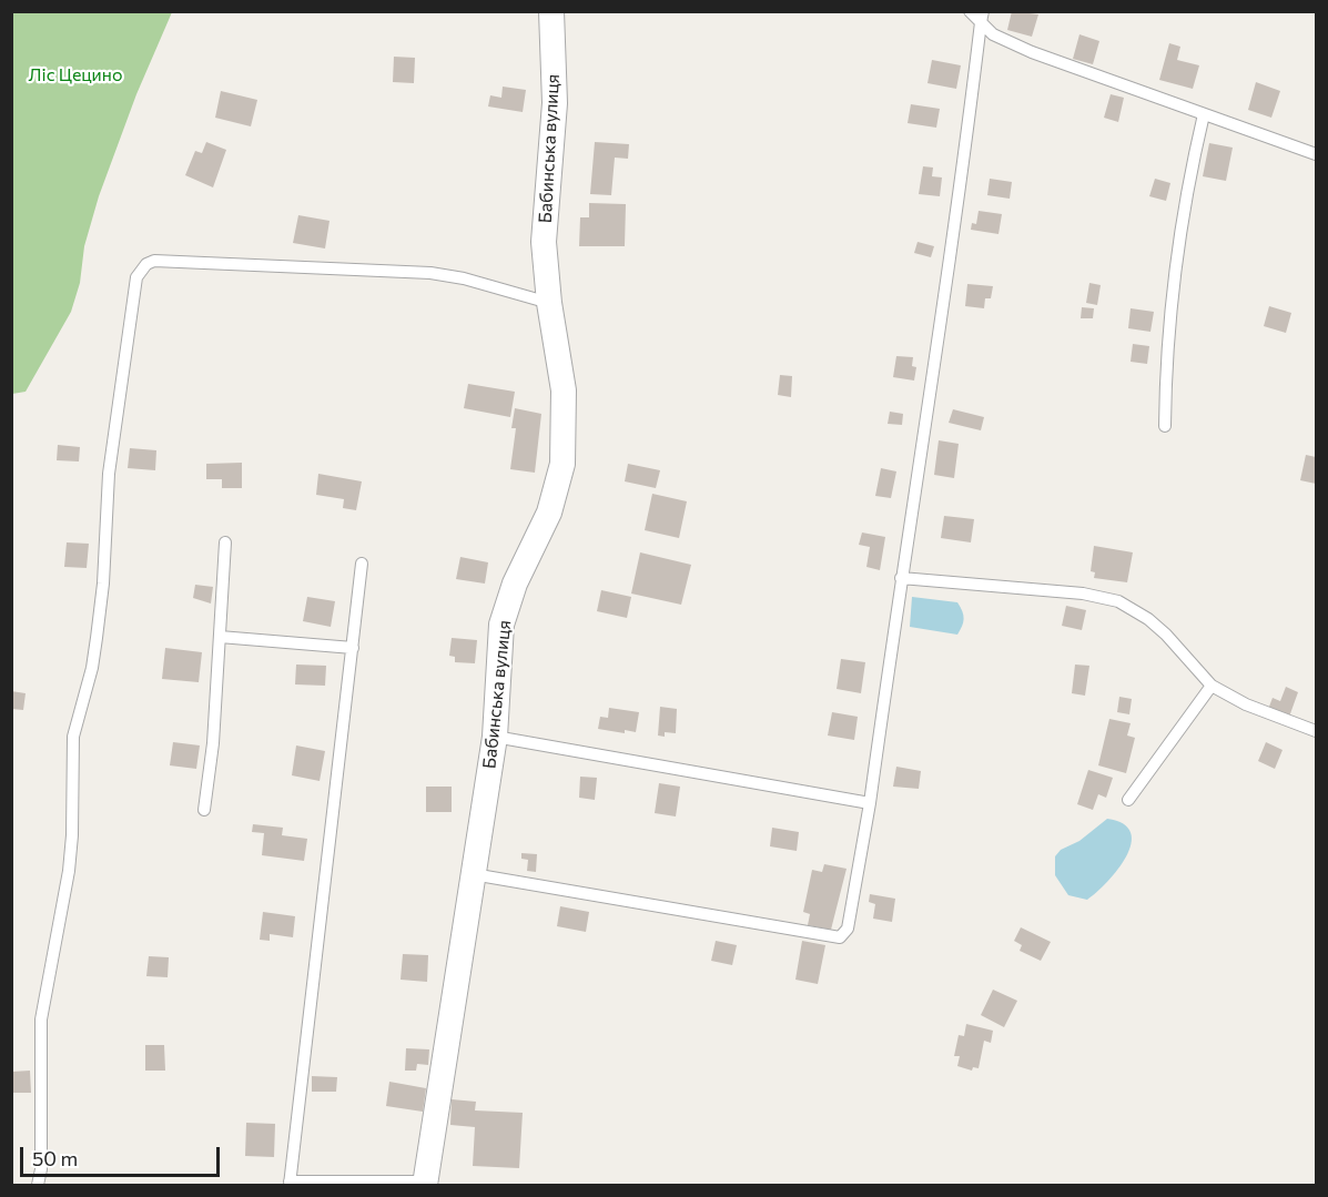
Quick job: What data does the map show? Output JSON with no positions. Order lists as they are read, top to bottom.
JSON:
{
  "streets": {
    "street": ["Бабинська вулиця"]
  },
  "parks": ["Ліс Цецино"],
  "scale_bar": "50 m"
}
